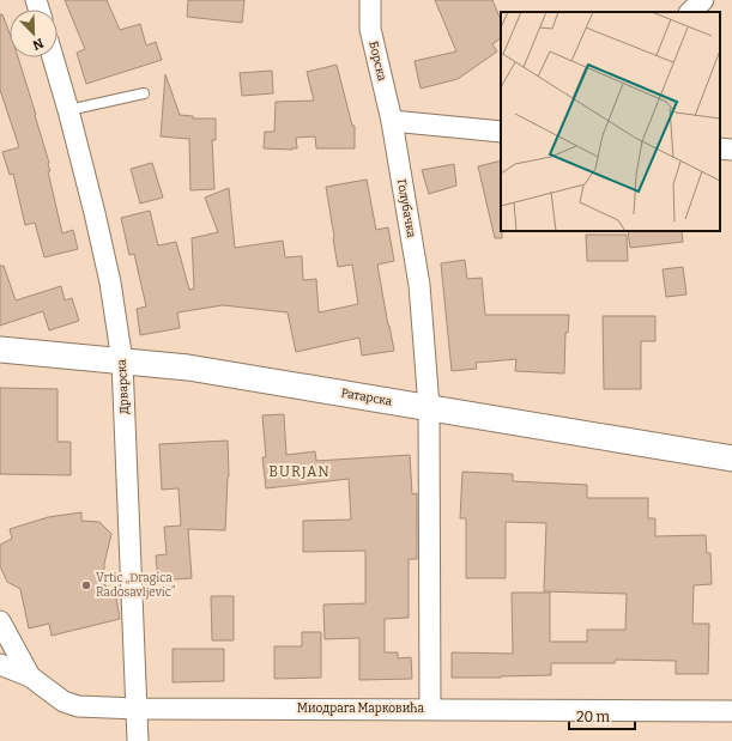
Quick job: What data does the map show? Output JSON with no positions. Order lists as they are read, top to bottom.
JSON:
{
  "streets": {
    "street": [
      "Борска",
      "Голубачка",
      "Дрварска",
      "Ратарска",
      "Миодрага Марковића"
    ]
  },
  "crossings": [
    ["Борска", "Голубачка"],
    ["Голубачка", "Ратарска"],
    ["Голубачка", "Миодрага Марковића"],
    ["Дрварска", "Ратарска"],
    ["Дрварска", "Миодрага Марковића"]
  ],
  "districts": ["BURJAN"],
  "places": ["Vrtic „Dragica Radosavljevic”"],
  "scale_bar": "20 m",
  "north": "bottom right"
}
